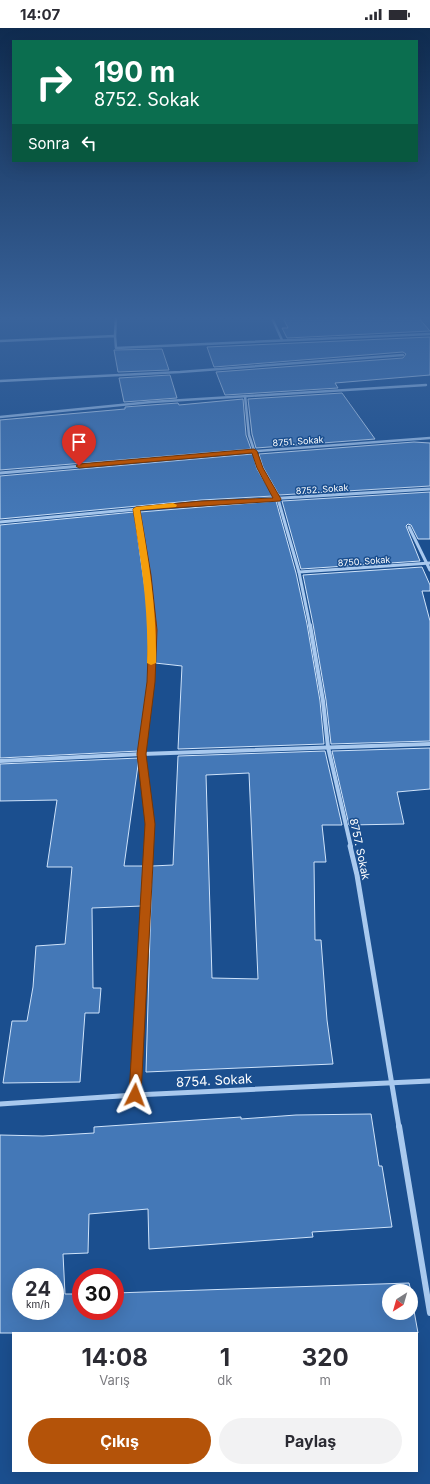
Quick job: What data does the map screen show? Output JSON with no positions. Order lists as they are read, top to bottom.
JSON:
{
  "streets": {
    "street": [
      "8751. Sokak",
      "8752. Sokak",
      "8750. Sokak",
      "8757. Sokak",
      "8754. Sokak"
    ]
  },
  "crossings": [
    ["8751. Sokak", "8757. Sokak"],
    ["8752. Sokak", "8757. Sokak"],
    ["8750. Sokak", "8757. Sokak"],
    ["8757. Sokak", "8754. Sokak"]
  ],
  "north": "bottom left",
  "page": {
    "status": "14:07",
    "turn": ["190 m", "8752. Sokak"],
    "then": "Sonra",
    "speed": "24 km/h",
    "limit": "30",
    "eta": [
      "14:08",
      "Varış",
      "1",
      "dk",
      "320",
      "m"
    ],
    "buttons": ["Çıkış", "Paylaş"]
  }
}
